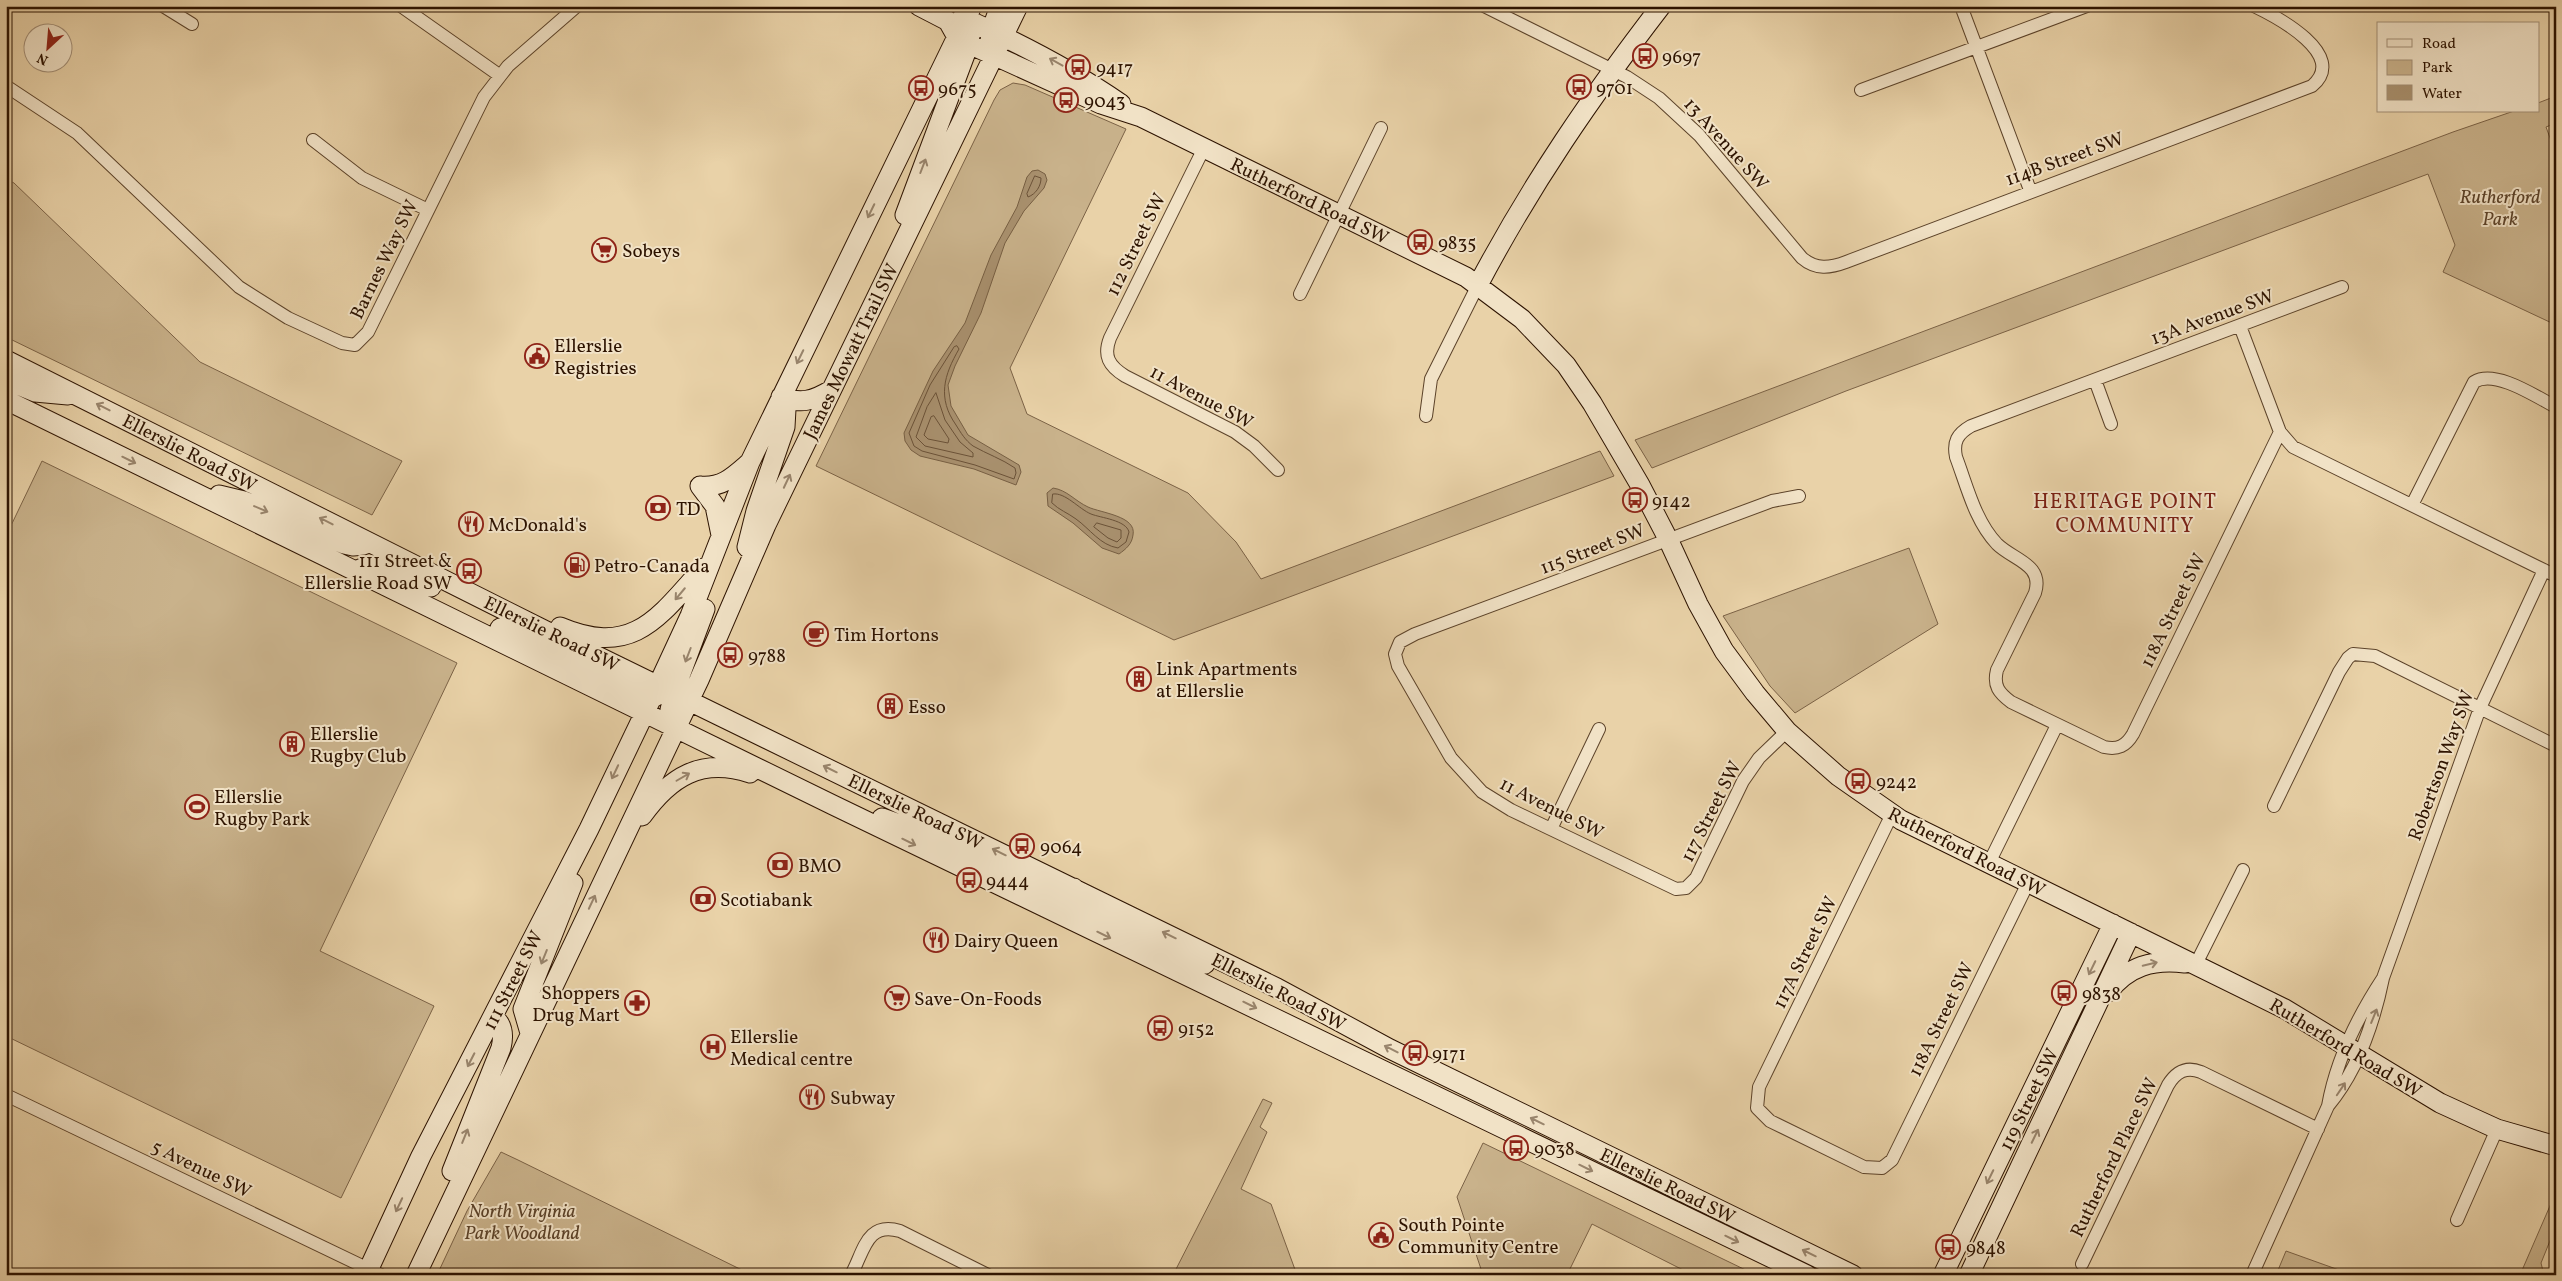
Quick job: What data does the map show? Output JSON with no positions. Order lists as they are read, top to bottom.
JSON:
{
  "streets": {
    "main road": [
      "Rutherford Road SW",
      "James Mowatt Trail SW",
      "Ellerslie Road SW",
      "111 Street SW",
      "119 Street SW"
    ],
    "street": [
      "13 Avenue SW",
      "114B Street SW",
      "112 Street SW",
      "Barnes Way SW",
      "13A Avenue SW",
      "11 Avenue SW",
      "115 Street SW",
      "118A Street SW",
      "Robertson Way SW",
      "117 Street SW",
      "117A Street SW",
      "Rutherford Place SW",
      "5 Avenue SW"
    ]
  },
  "crossings": [
    ["13 Avenue SW", "114B Street SW"],
    ["Rutherford Road SW", "112 Street SW"],
    ["Rutherford Road SW", "James Mowatt Trail SW"],
    ["Rutherford Road SW", "115 Street SW"],
    ["Rutherford Road SW", "118A Street SW"],
    ["Rutherford Road SW", "Robertson Way SW"],
    ["Rutherford Road SW", "117 Street SW"],
    ["Rutherford Road SW", "117A Street SW"],
    ["Rutherford Road SW", "119 Street SW"],
    ["112 Street SW", "11 Avenue SW"],
    ["13A Avenue SW", "118A Street SW"],
    ["James Mowatt Trail SW", "Ellerslie Road SW"],
    ["James Mowatt Trail SW", "111 Street SW"],
    ["11 Avenue SW", "115 Street SW"],
    ["11 Avenue SW", "117 Street SW"],
    ["Ellerslie Road SW", "111 Street SW"],
    ["118A Street SW", "117A Street SW"],
    ["Robertson Way SW", "Rutherford Place SW"],
    ["111 Street SW", "5 Avenue SW"]
  ],
  "districts": ["HERITAGE POINT COMMUNITY"],
  "parks": ["Rutherford Park", "North Virginia Park Woodland"],
  "places": {
    "bus stop": [
      "9697",
      "9417",
      "9701",
      "9675",
      "9043",
      "9835",
      "9142",
      "111 Street & Ellerslie Road SW",
      "9788",
      "9242",
      "9064",
      "9444",
      "9838",
      "9152",
      "9171",
      "9038",
      "9848"
    ],
    "supermarket": ["Sobeys", "Save-On-Foods"],
    "public building": ["Ellerslie Registries", "South Pointe Community Centre"],
    "bank": ["TD", "BMO", "Scotiabank"],
    "restaurant": ["McDonald's", "Dairy Queen", "Subway"],
    "fuel station": ["Petro-Canada"],
    "cafe": ["Tim Hortons"],
    "building": ["Link Apartments at Ellerslie", "Esso", "Ellerslie Rugby Club"],
    "sports": ["Ellerslie Rugby Park"],
    "pharmacy": ["Shoppers Drug Mart"],
    "hospital": ["Ellerslie Medical centre"]
  },
  "legend": ["Road", "Park", "Water"],
  "north": "bottom left"
}
